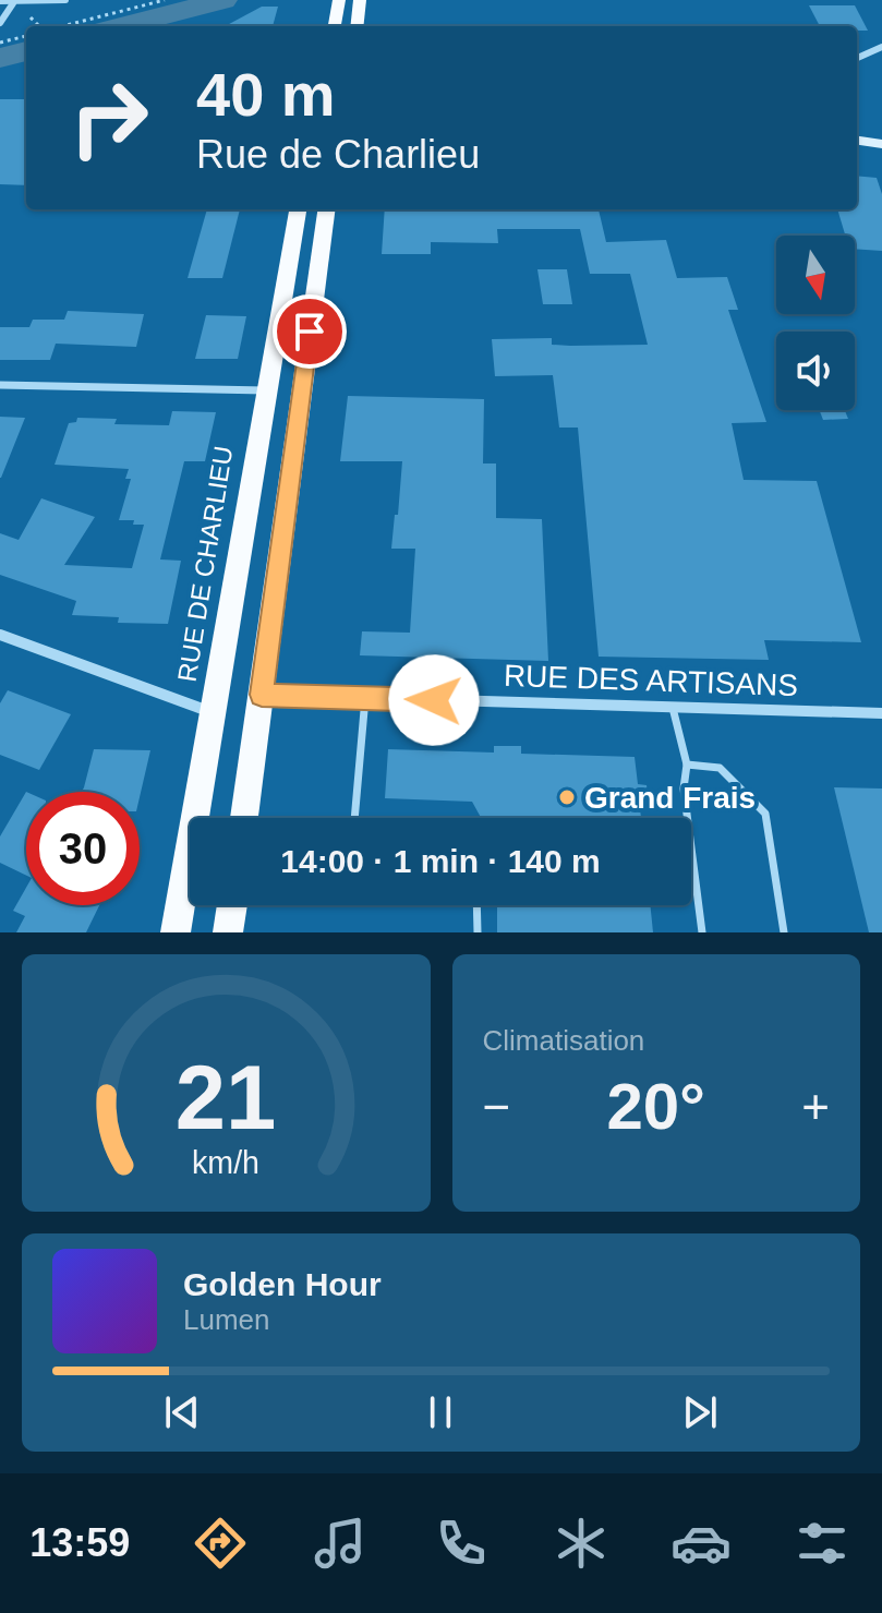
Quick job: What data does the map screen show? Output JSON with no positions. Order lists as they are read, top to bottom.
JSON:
{
  "streets": {
    "main road": ["RUE DE CHARLIEU"],
    "street": ["RUE DES ARTISANS"]
  },
  "places": ["Grand Frais"],
  "north": "bottom",
  "page": {
    "turn": ["40 m", "Rue de Charlieu"],
    "limit": "30",
    "trip": "14:00 · 1 min · 140 m",
    "tile": "Climatisation",
    "heat": ["−", "20°", "+"],
    "song": ["Golden Hour", "Lumen"],
    "tabs": "13:59",
    "gauge": ["21", "km/h"]
  }
}
